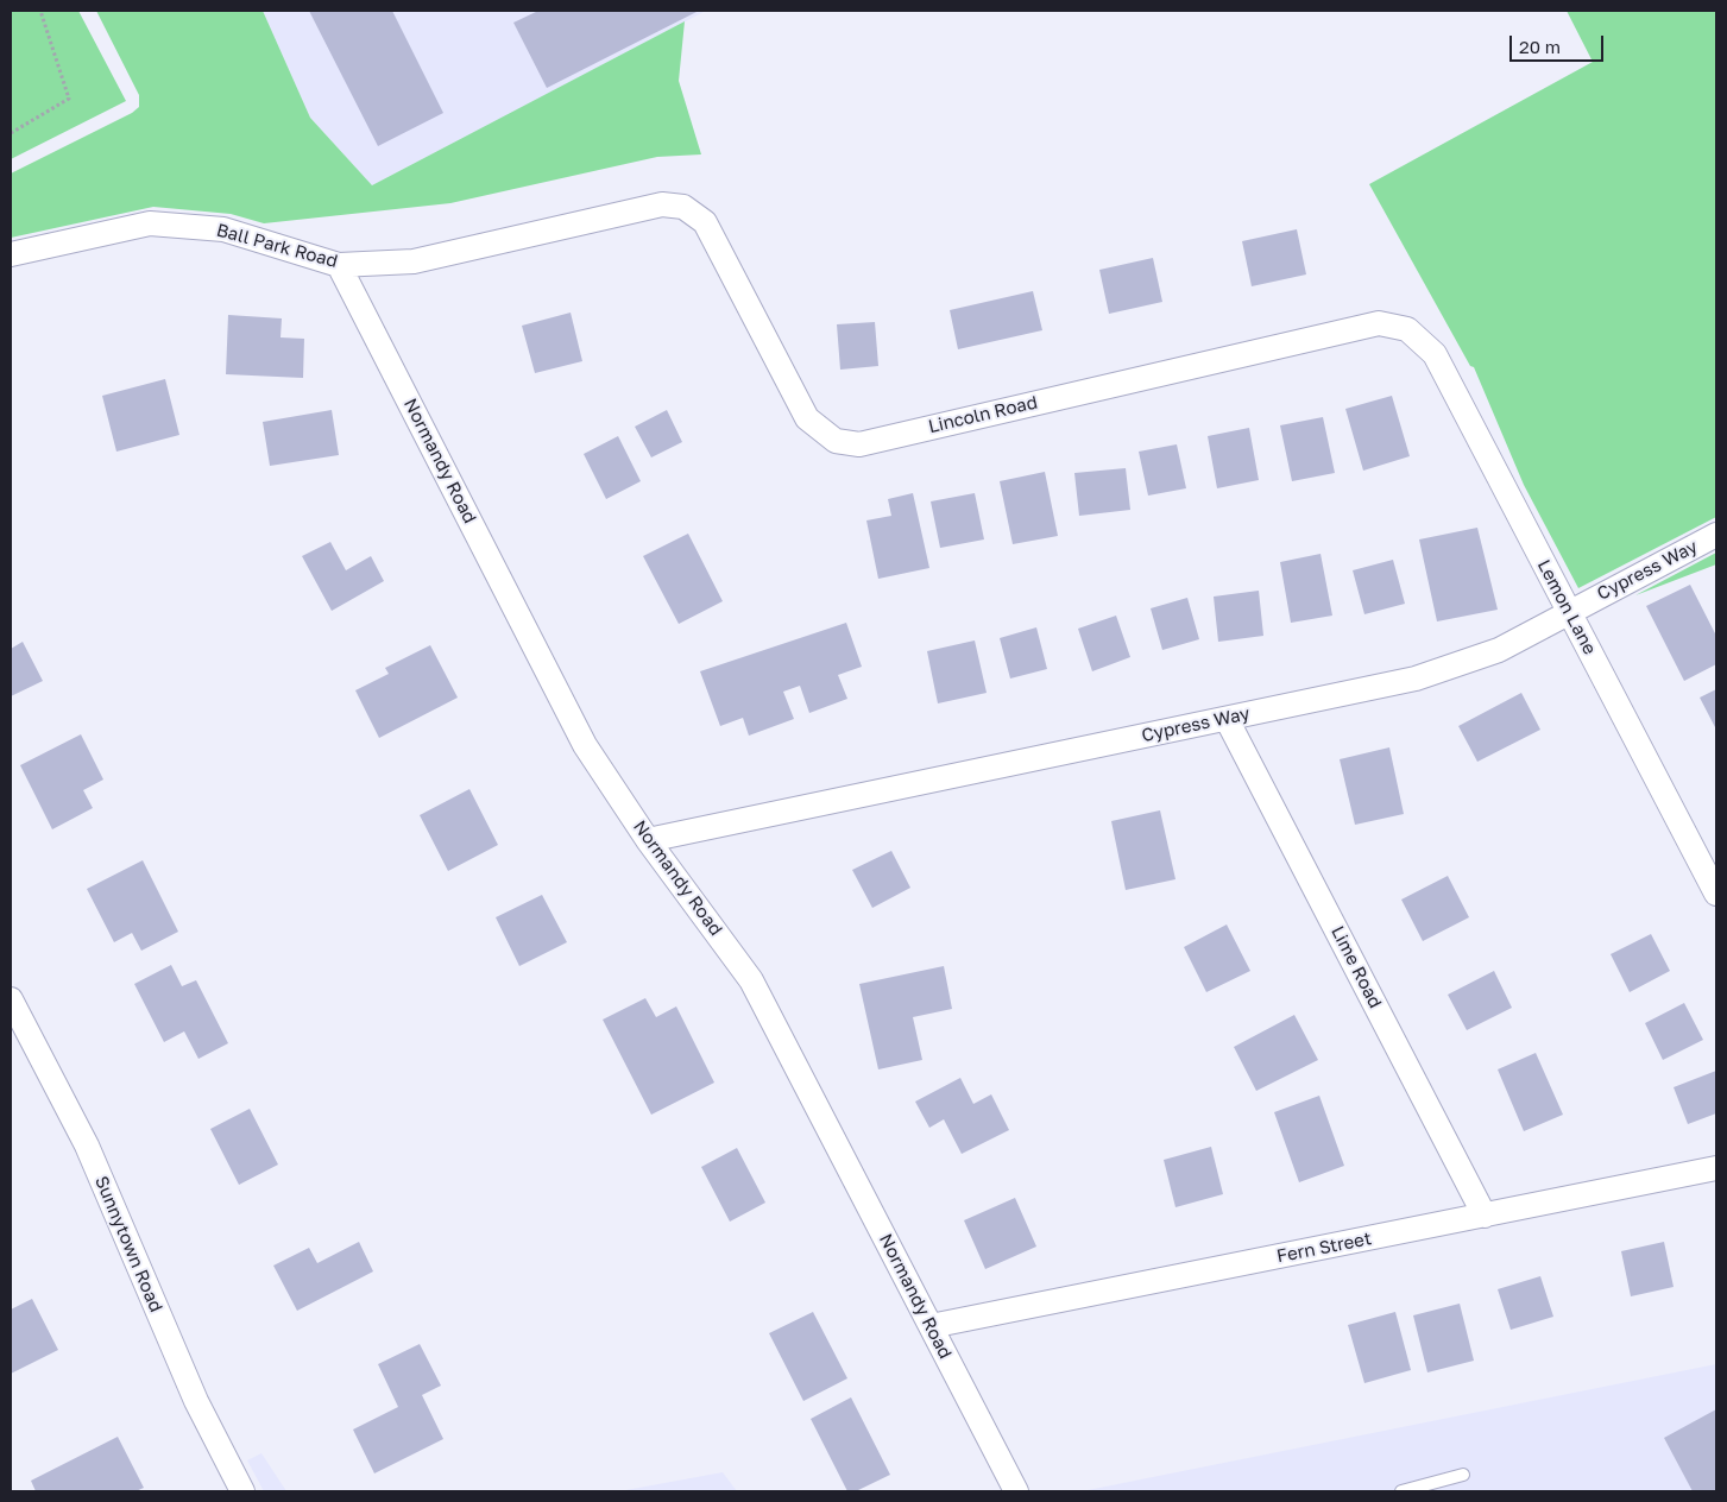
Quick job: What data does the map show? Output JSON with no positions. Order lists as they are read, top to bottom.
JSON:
{
  "streets": {
    "street": [
      "Ball Park Road",
      "Lincoln Road",
      "Normandy Road",
      "Cypress Way",
      "Lemon Lane",
      "Lime Road",
      "Sunnytown Road",
      "Fern Street"
    ]
  },
  "crossings": [
    ["Ball Park Road", "Lincoln Road"],
    ["Ball Park Road", "Normandy Road"],
    ["Lincoln Road", "Lemon Lane"],
    ["Normandy Road", "Cypress Way"],
    ["Normandy Road", "Fern Street"],
    ["Cypress Way", "Lemon Lane"],
    ["Cypress Way", "Lime Road"],
    ["Lime Road", "Fern Street"]
  ],
  "scale_bar": "20 m"
}
